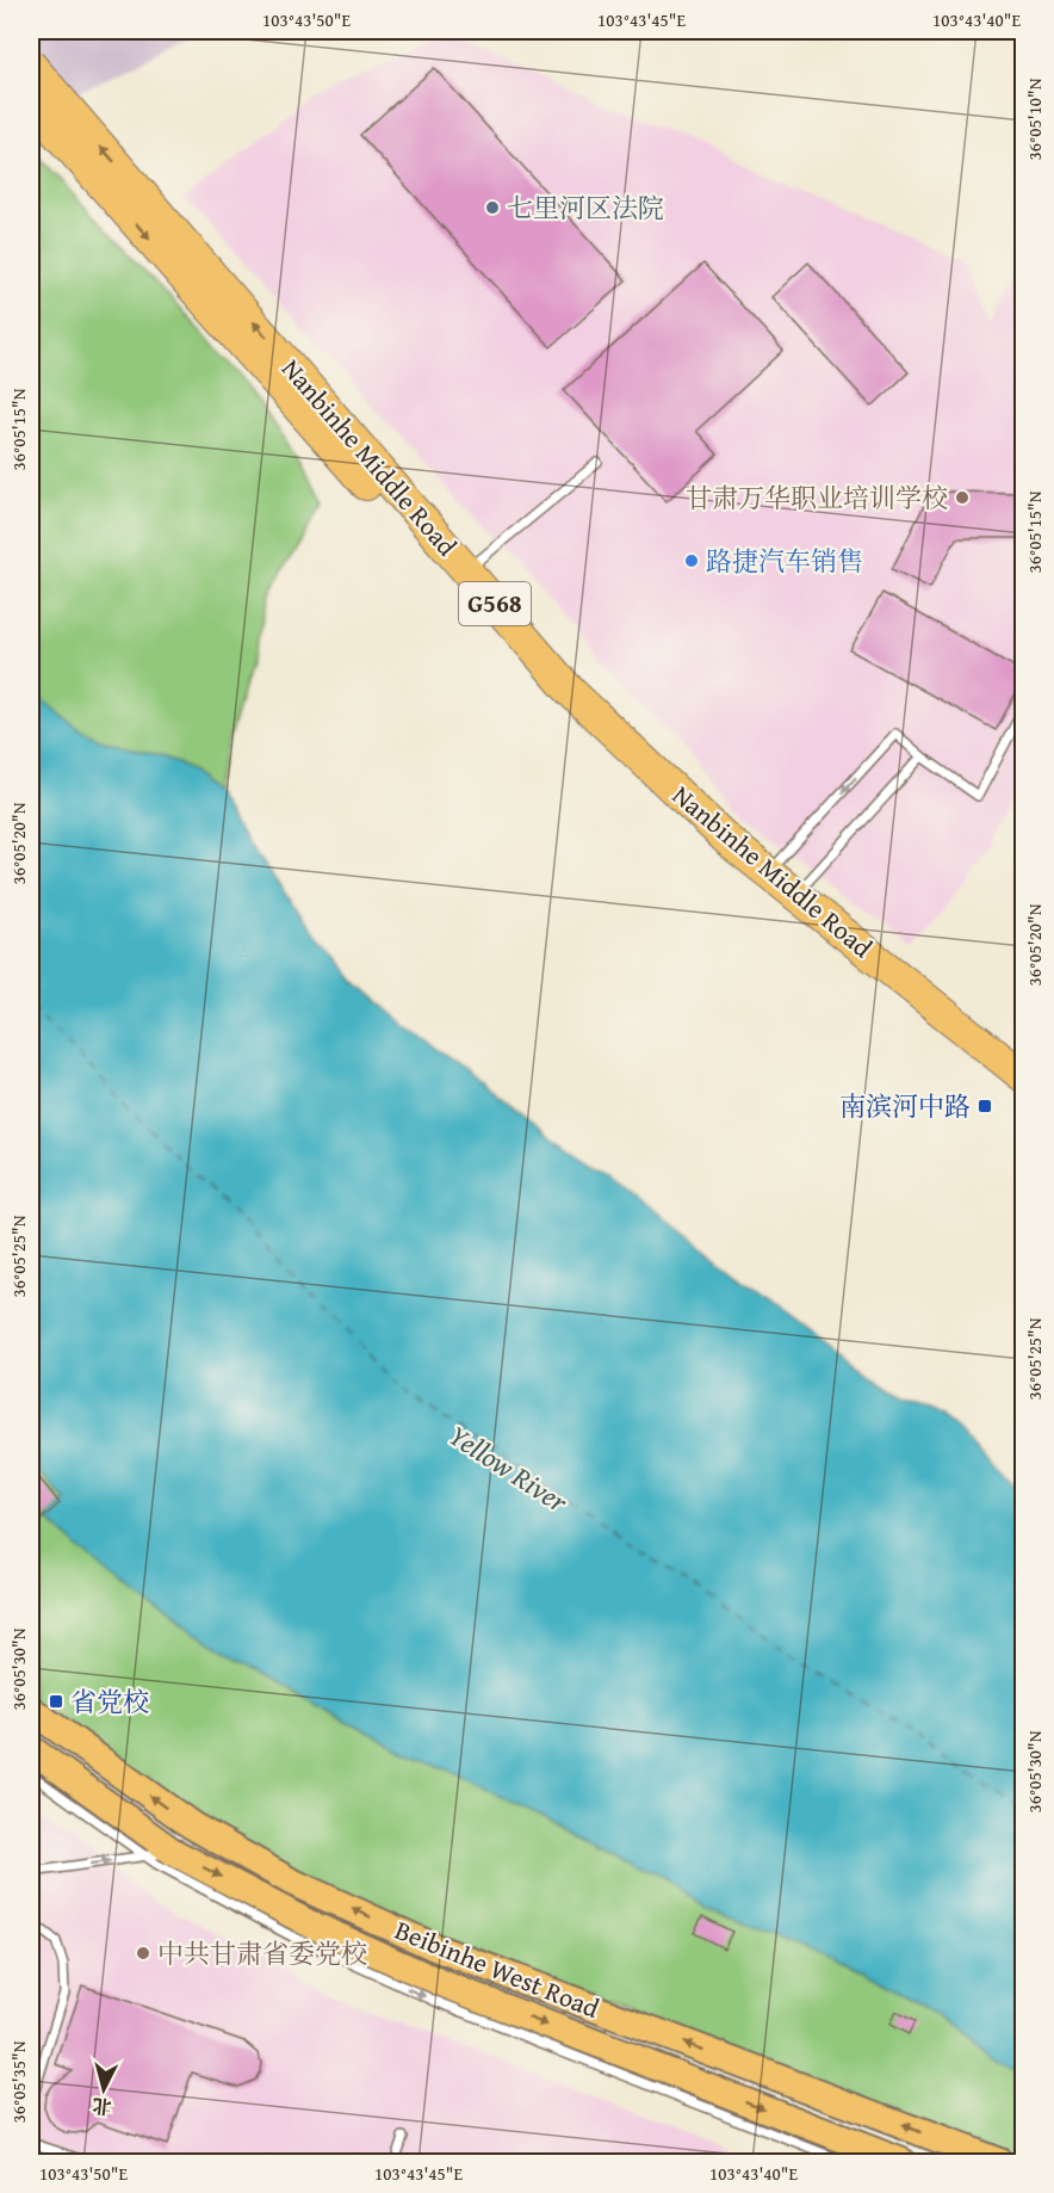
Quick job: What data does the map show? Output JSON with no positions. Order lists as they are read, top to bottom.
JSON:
{
  "streets": {
    "highway": ["Nanbinhe Middle Road", "G568"],
    "main road": ["Beibinhe West Road"]
  },
  "water": ["Yellow River"],
  "places": {
    "other": [
      "七里河区法院",
      "甘肃万华职业培训学校",
      "路捷汽车销售",
      "中共甘肃省委党校"
    ],
    "transit": ["南滨河中路", "省党校"]
  },
  "north": "bottom",
  "coordinates": [
    "103°43'50\"E",
    "103°43'45\"E",
    "103°43'40\"E",
    "36°05'10\"N",
    "36°05'15\"N",
    "36°05'20\"N",
    "36°05'25\"N",
    "36°05'30\"N",
    "36°05'35\"N"
  ]
}
